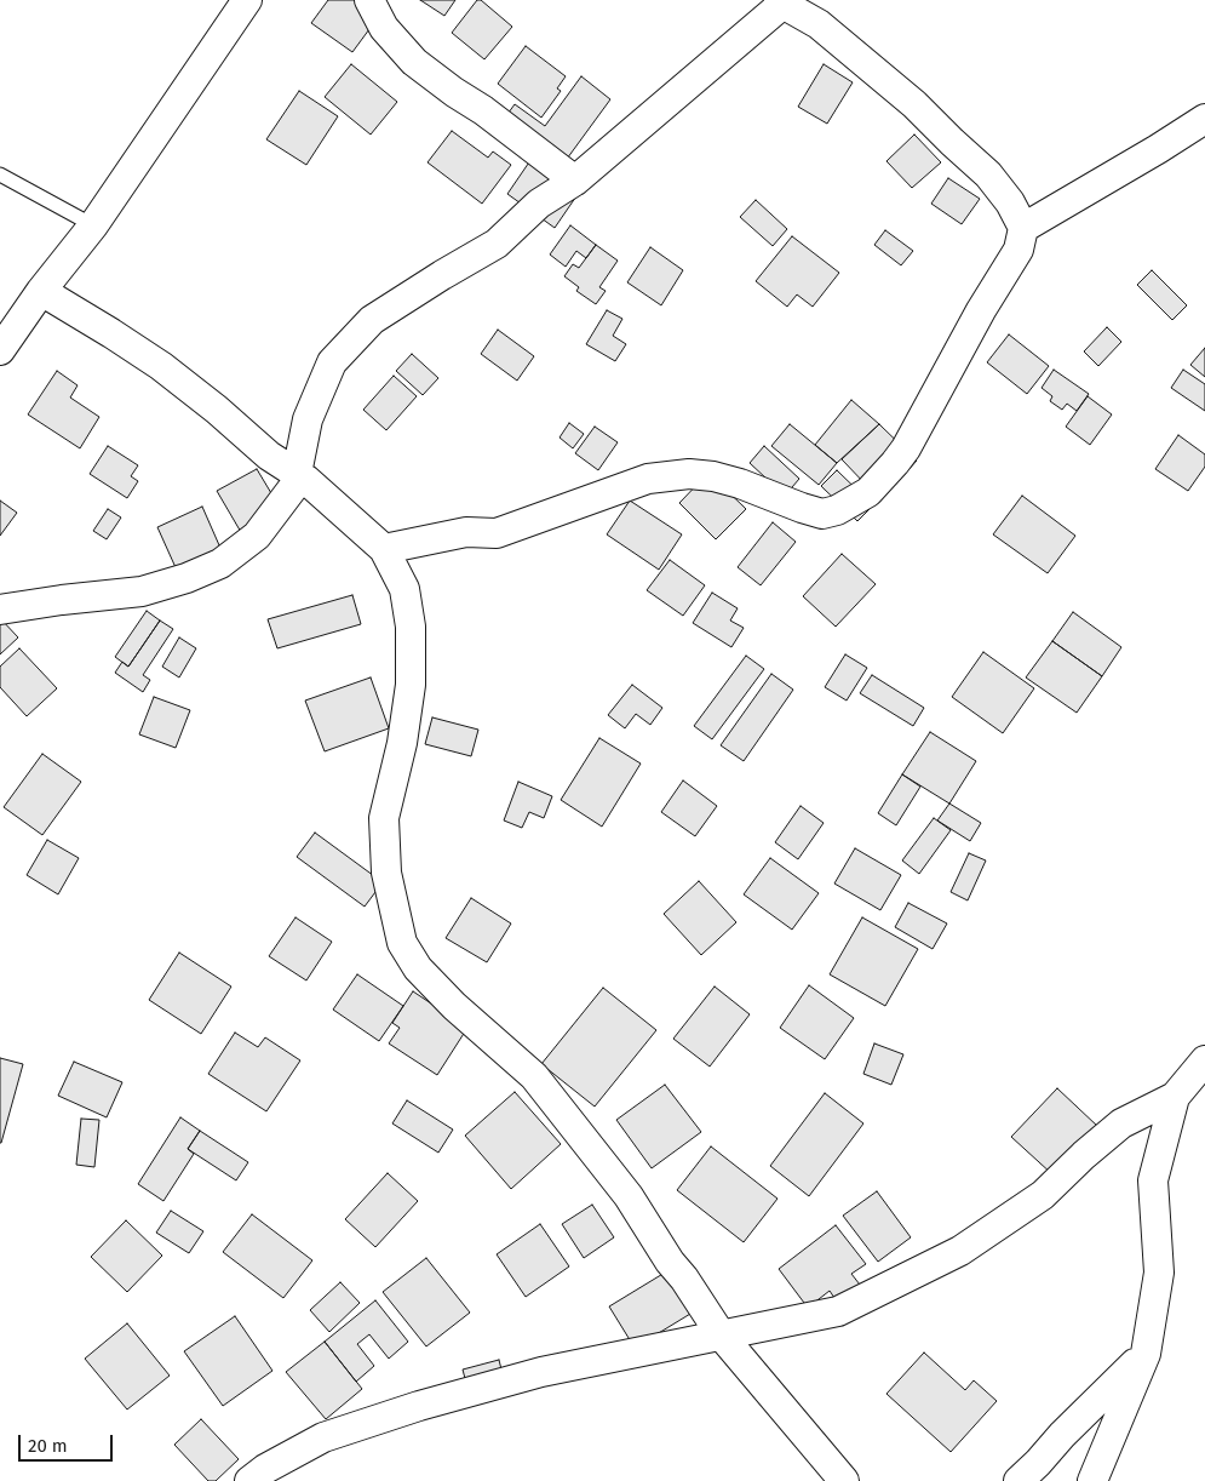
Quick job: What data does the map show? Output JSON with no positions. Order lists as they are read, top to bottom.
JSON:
{
  "scale_bar": "20 m"
}
